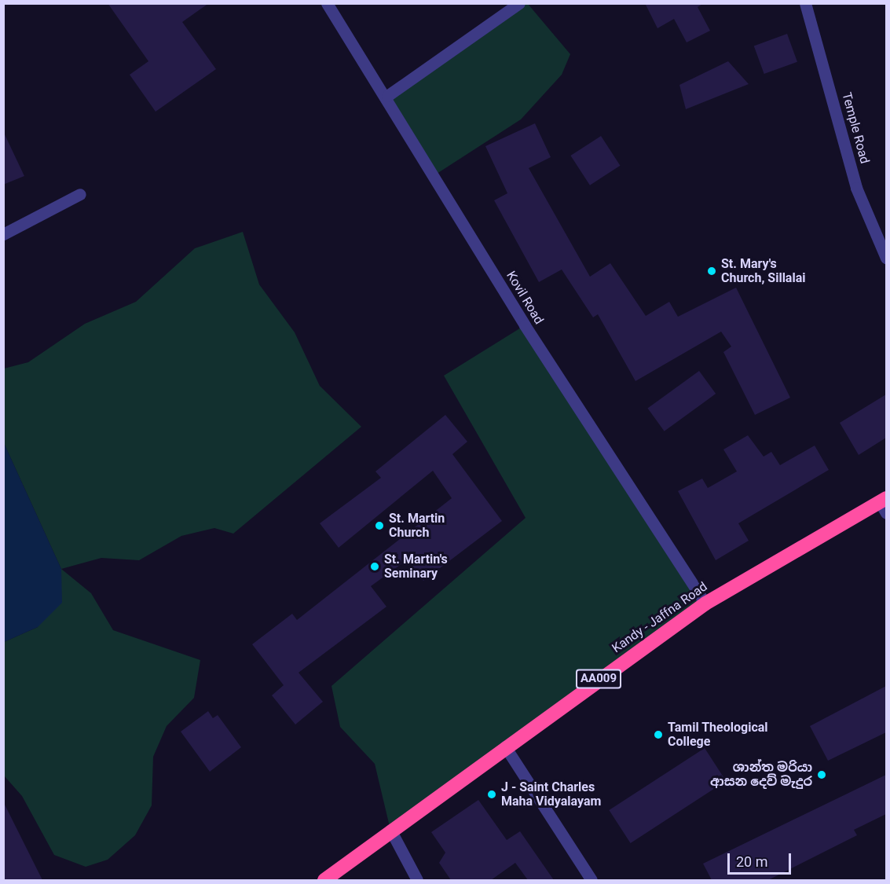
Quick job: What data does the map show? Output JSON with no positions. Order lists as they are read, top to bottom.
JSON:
{
  "streets": {
    "highway": ["Kandy - Jaffna Road", "AA009"],
    "street": ["Temple Road", "Kovil Road"]
  },
  "crossings": [
    ["Kovil Road", "Kandy - Jaffna Road"]
  ],
  "places": [
    "St. Mary's Church, Sillalai",
    "St. Martin Church",
    "St. Martin's Seminary",
    "Tamil Theological College",
    "ශාන්ත මරියා ආසන දෙව් මැදුර",
    "J - Saint Charles Maha Vidyalayam"
  ],
  "scale_bar": "20 m"
}
